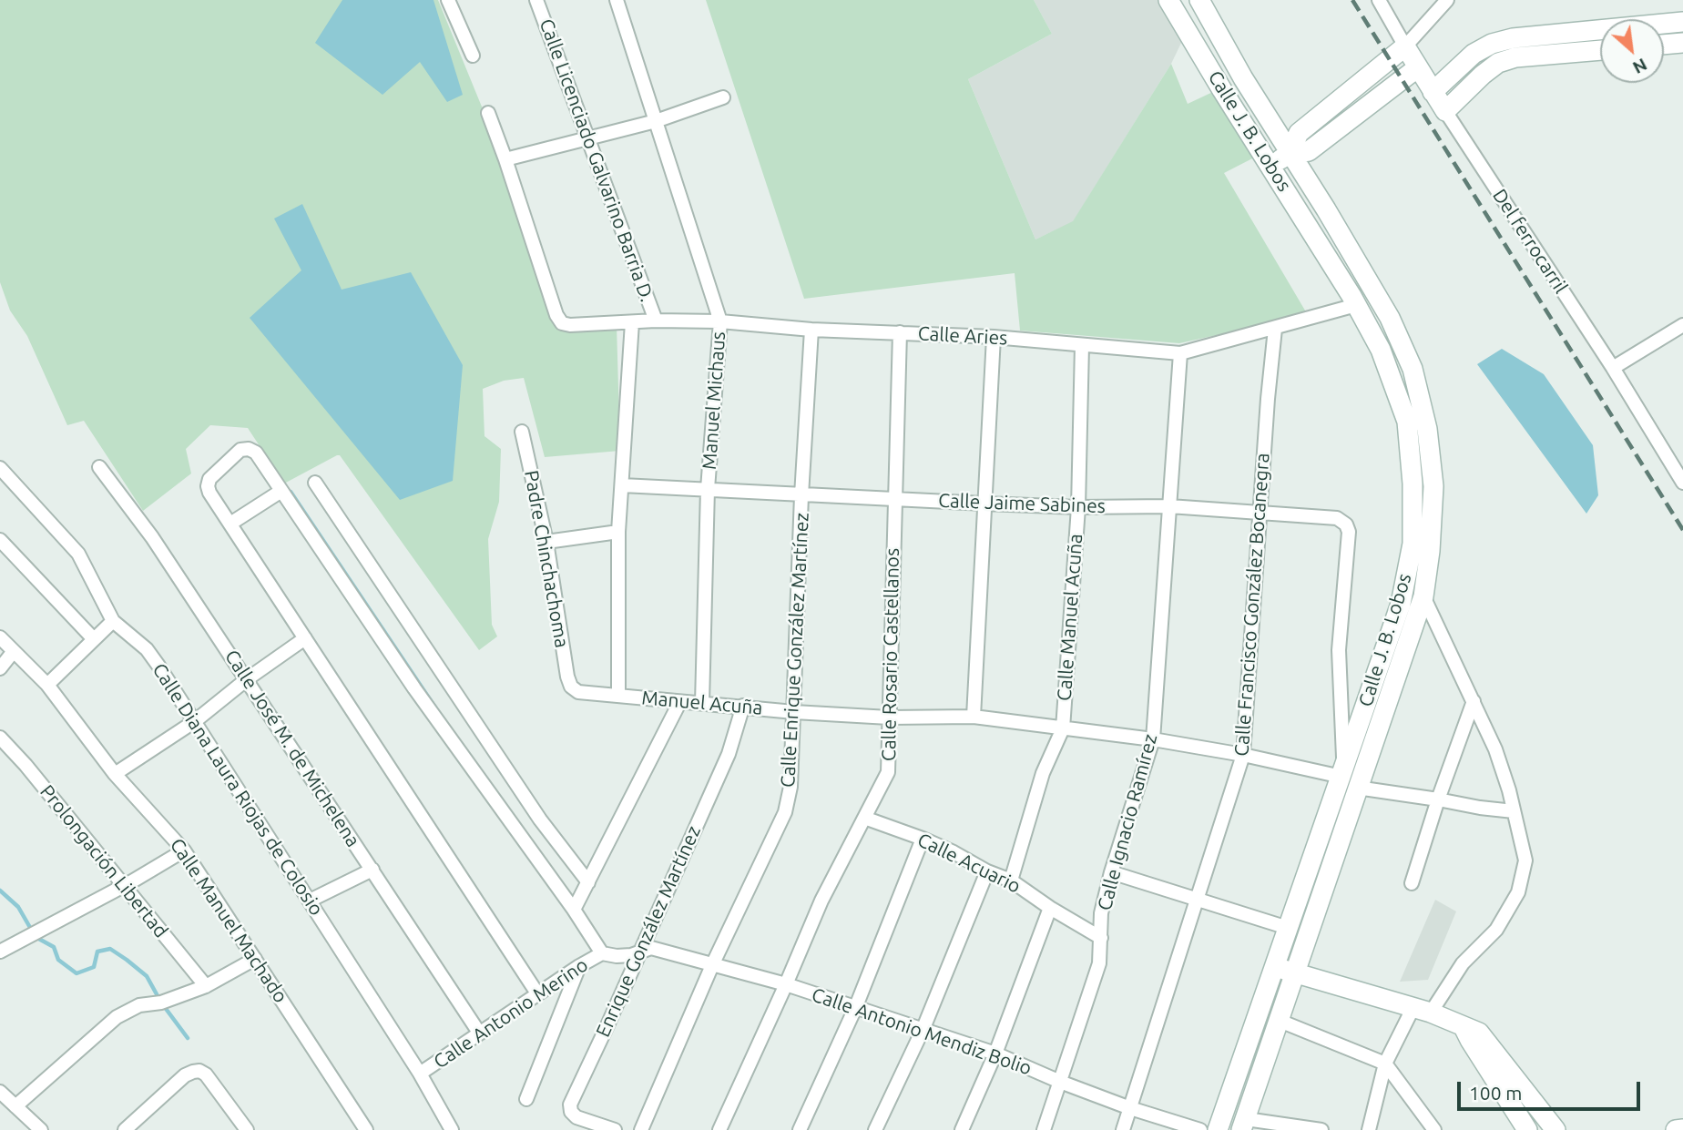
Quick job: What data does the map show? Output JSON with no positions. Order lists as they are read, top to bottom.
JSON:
{
  "streets": {
    "main road": ["Calle J. B. Lobos", "Del ferrocarril"],
    "street": [
      "Calle Licenciado Galvarino Barria D.",
      "Calle Aries",
      "Manuel Michaus",
      "Calle Jaime Sabines",
      "Padre Chinchachoma",
      "Calle Francisco González Bocanegra",
      "Calle Manuel Acuña",
      "Calle Enrique González Martínez",
      "Calle Rosario Castellanos",
      "Manuel Acuña",
      "Calle José M. de Michelena",
      "Calle Diana Laura Riojas de Colosio",
      "Calle Ignacio Ramírez",
      "Prolongación Libertad",
      "Calle Acuario",
      "Calle Manuel Machado",
      "Enrique González Martínez",
      "Calle Antonio Merino",
      "Calle Antonio Mendiz Bolio"
    ]
  },
  "crossings": [
    ["Calle J. B. Lobos", "Calle Aries"],
    ["Calle J. B. Lobos", "Calle Jaime Sabines"],
    ["Calle J. B. Lobos", "Manuel Acuña"],
    ["Calle Licenciado Galvarino Barria D.", "Calle Aries"],
    ["Calle Aries", "Manuel Michaus"],
    ["Calle Aries", "Calle Francisco González Bocanegra"],
    ["Calle Aries", "Calle Manuel Acuña"],
    ["Calle Aries", "Calle Enrique González Martínez"],
    ["Calle Aries", "Calle Rosario Castellanos"],
    ["Calle Aries", "Calle Ignacio Ramírez"],
    ["Manuel Michaus", "Calle Jaime Sabines"],
    ["Manuel Michaus", "Manuel Acuña"],
    ["Calle Jaime Sabines", "Calle Francisco González Bocanegra"],
    ["Calle Jaime Sabines", "Calle Manuel Acuña"],
    ["Calle Jaime Sabines", "Calle Enrique González Martínez"],
    ["Calle Jaime Sabines", "Calle Rosario Castellanos"],
    ["Calle Jaime Sabines", "Manuel Acuña"],
    ["Calle Jaime Sabines", "Calle Ignacio Ramírez"],
    ["Padre Chinchachoma", "Manuel Acuña"],
    ["Calle Francisco González Bocanegra", "Manuel Acuña"],
    ["Calle Francisco González Bocanegra", "Calle Antonio Mendiz Bolio"],
    ["Calle Manuel Acuña", "Manuel Acuña"],
    ["Calle Manuel Acuña", "Calle Acuario"],
    ["Calle Enrique González Martínez", "Manuel Acuña"],
    ["Calle Enrique González Martínez", "Calle Antonio Mendiz Bolio"],
    ["Calle Rosario Castellanos", "Manuel Acuña"],
    ["Calle Rosario Castellanos", "Calle Acuario"],
    ["Calle Rosario Castellanos", "Calle Antonio Mendiz Bolio"],
    ["Manuel Acuña", "Calle Ignacio Ramírez"],
    ["Manuel Acuña", "Enrique González Martínez"],
    ["Calle José M. de Michelena", "Calle Antonio Merino"],
    ["Calle Diana Laura Riojas de Colosio", "Calle Antonio Merino"],
    ["Calle Ignacio Ramírez", "Calle Acuario"],
    ["Calle Ignacio Ramírez", "Calle Antonio Mendiz Bolio"],
    ["Enrique González Martínez", "Calle Antonio Mendiz Bolio"],
    ["Calle Antonio Merino", "Calle Antonio Mendiz Bolio"]
  ],
  "scale_bar": "100 m",
  "north": "bottom right"
}
